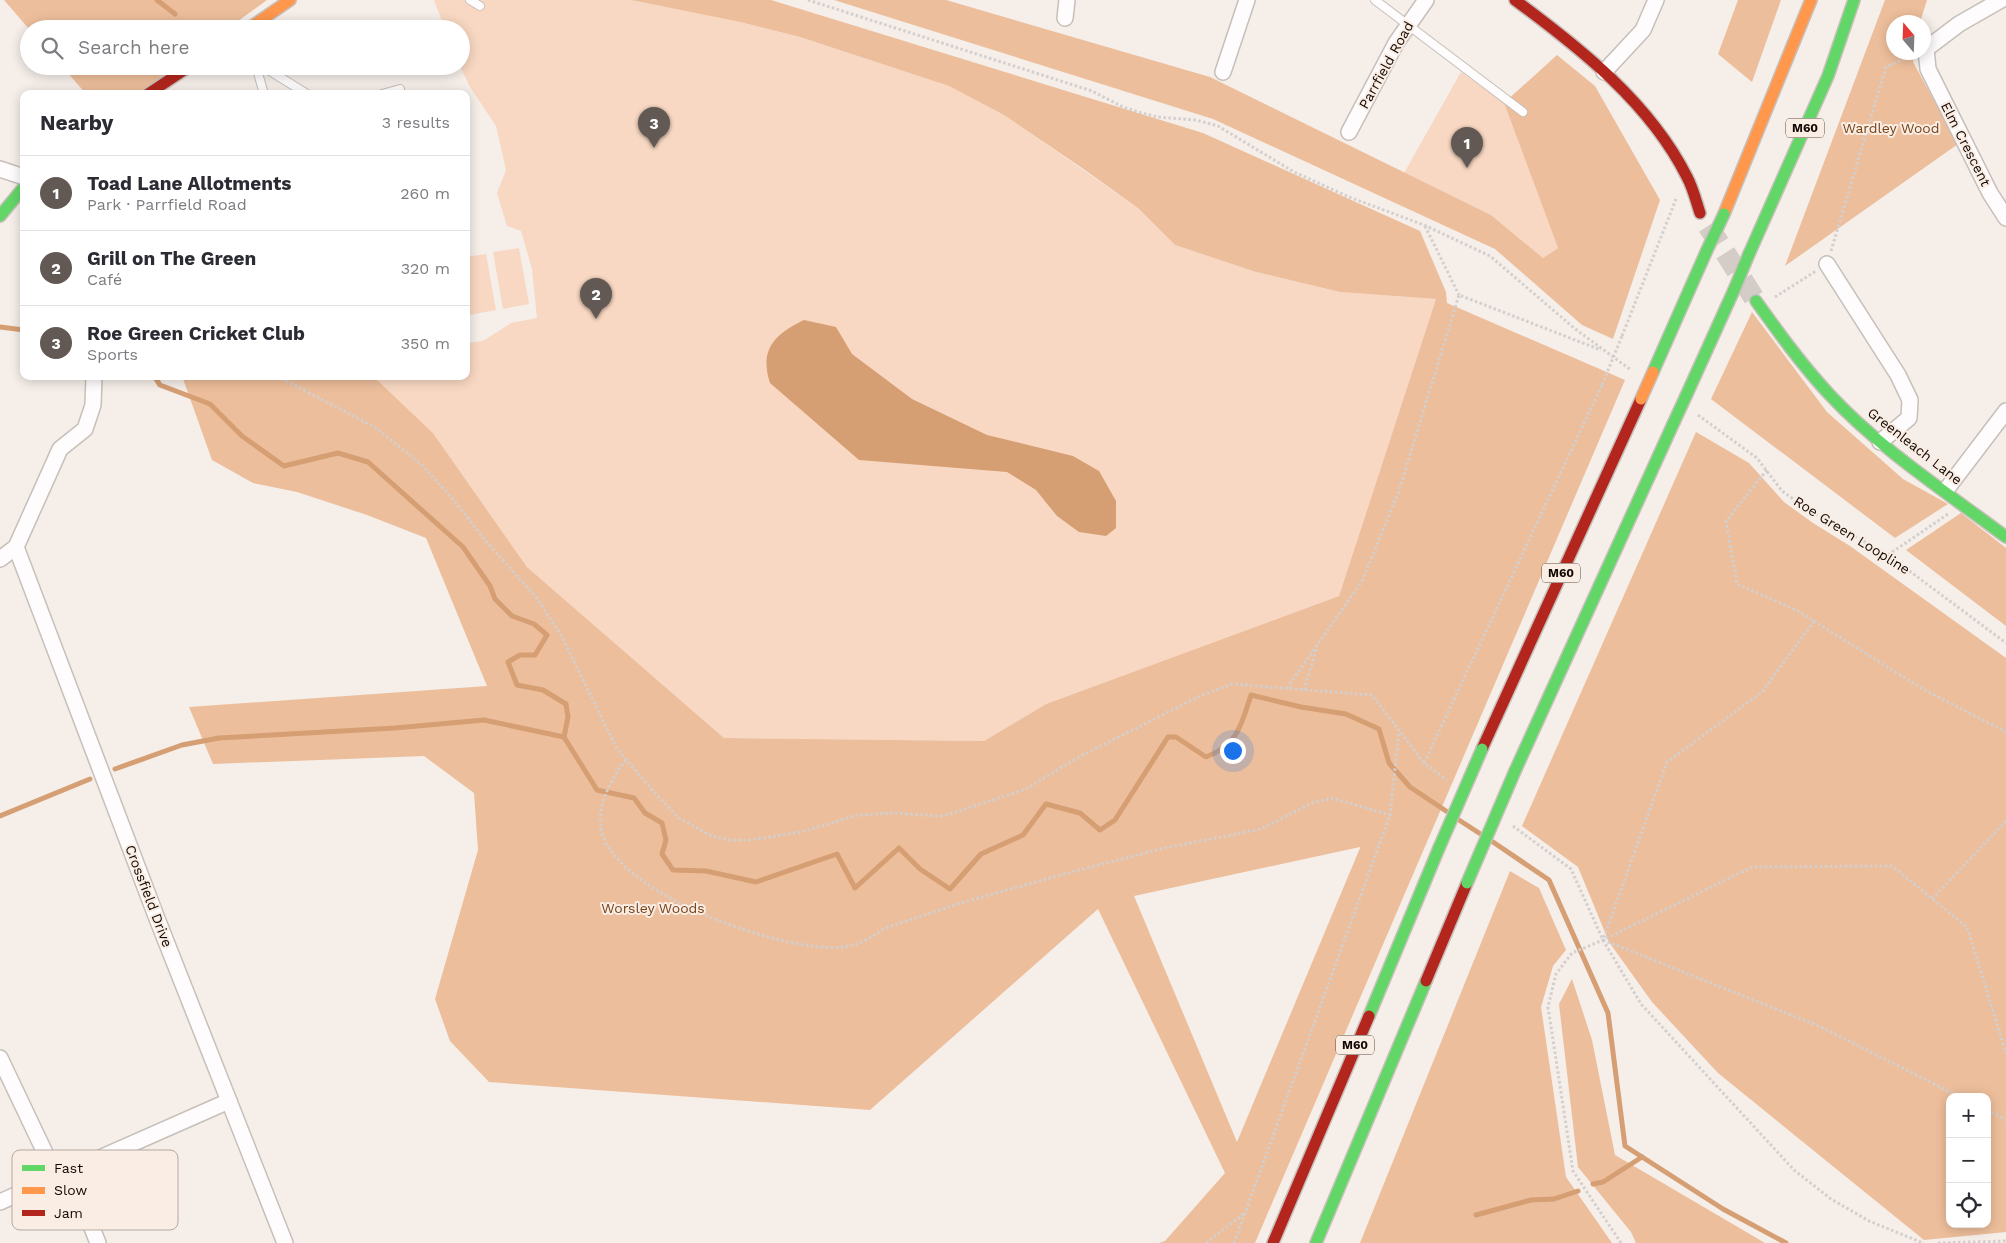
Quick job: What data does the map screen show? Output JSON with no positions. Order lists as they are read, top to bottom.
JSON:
{
  "streets": {
    "main road": ["M60", "Greenleach Lane"],
    "street": ["Parrfield Road", "Elm Crescent", "Crossfield Drive"],
    "path": ["Roe Green Loopline"]
  },
  "parks": ["Wardley Wood", "Worsley Woods"],
  "legend": ["Fast", "Slow", "Jam"],
  "north": "top",
  "page": {
    "search": "Search here",
    "heading": ["Nearby", "3 results"],
    "pins": ["3", "1", "2"],
    "list": [
      {
        "mark": "1",
        "name": "Toad Lane Allotments",
        "note": "Park · Parrfield Road",
        "value": "260 m"
      },
      {
        "mark": "2",
        "name": "Grill on The Green",
        "note": "Café",
        "value": "320 m"
      },
      {
        "mark": "3",
        "name": "Roe Green Cricket Club",
        "note": "Sports",
        "value": "350 m"
      }
    ],
    "map_buttons": ["+", "−"]
  }
}
